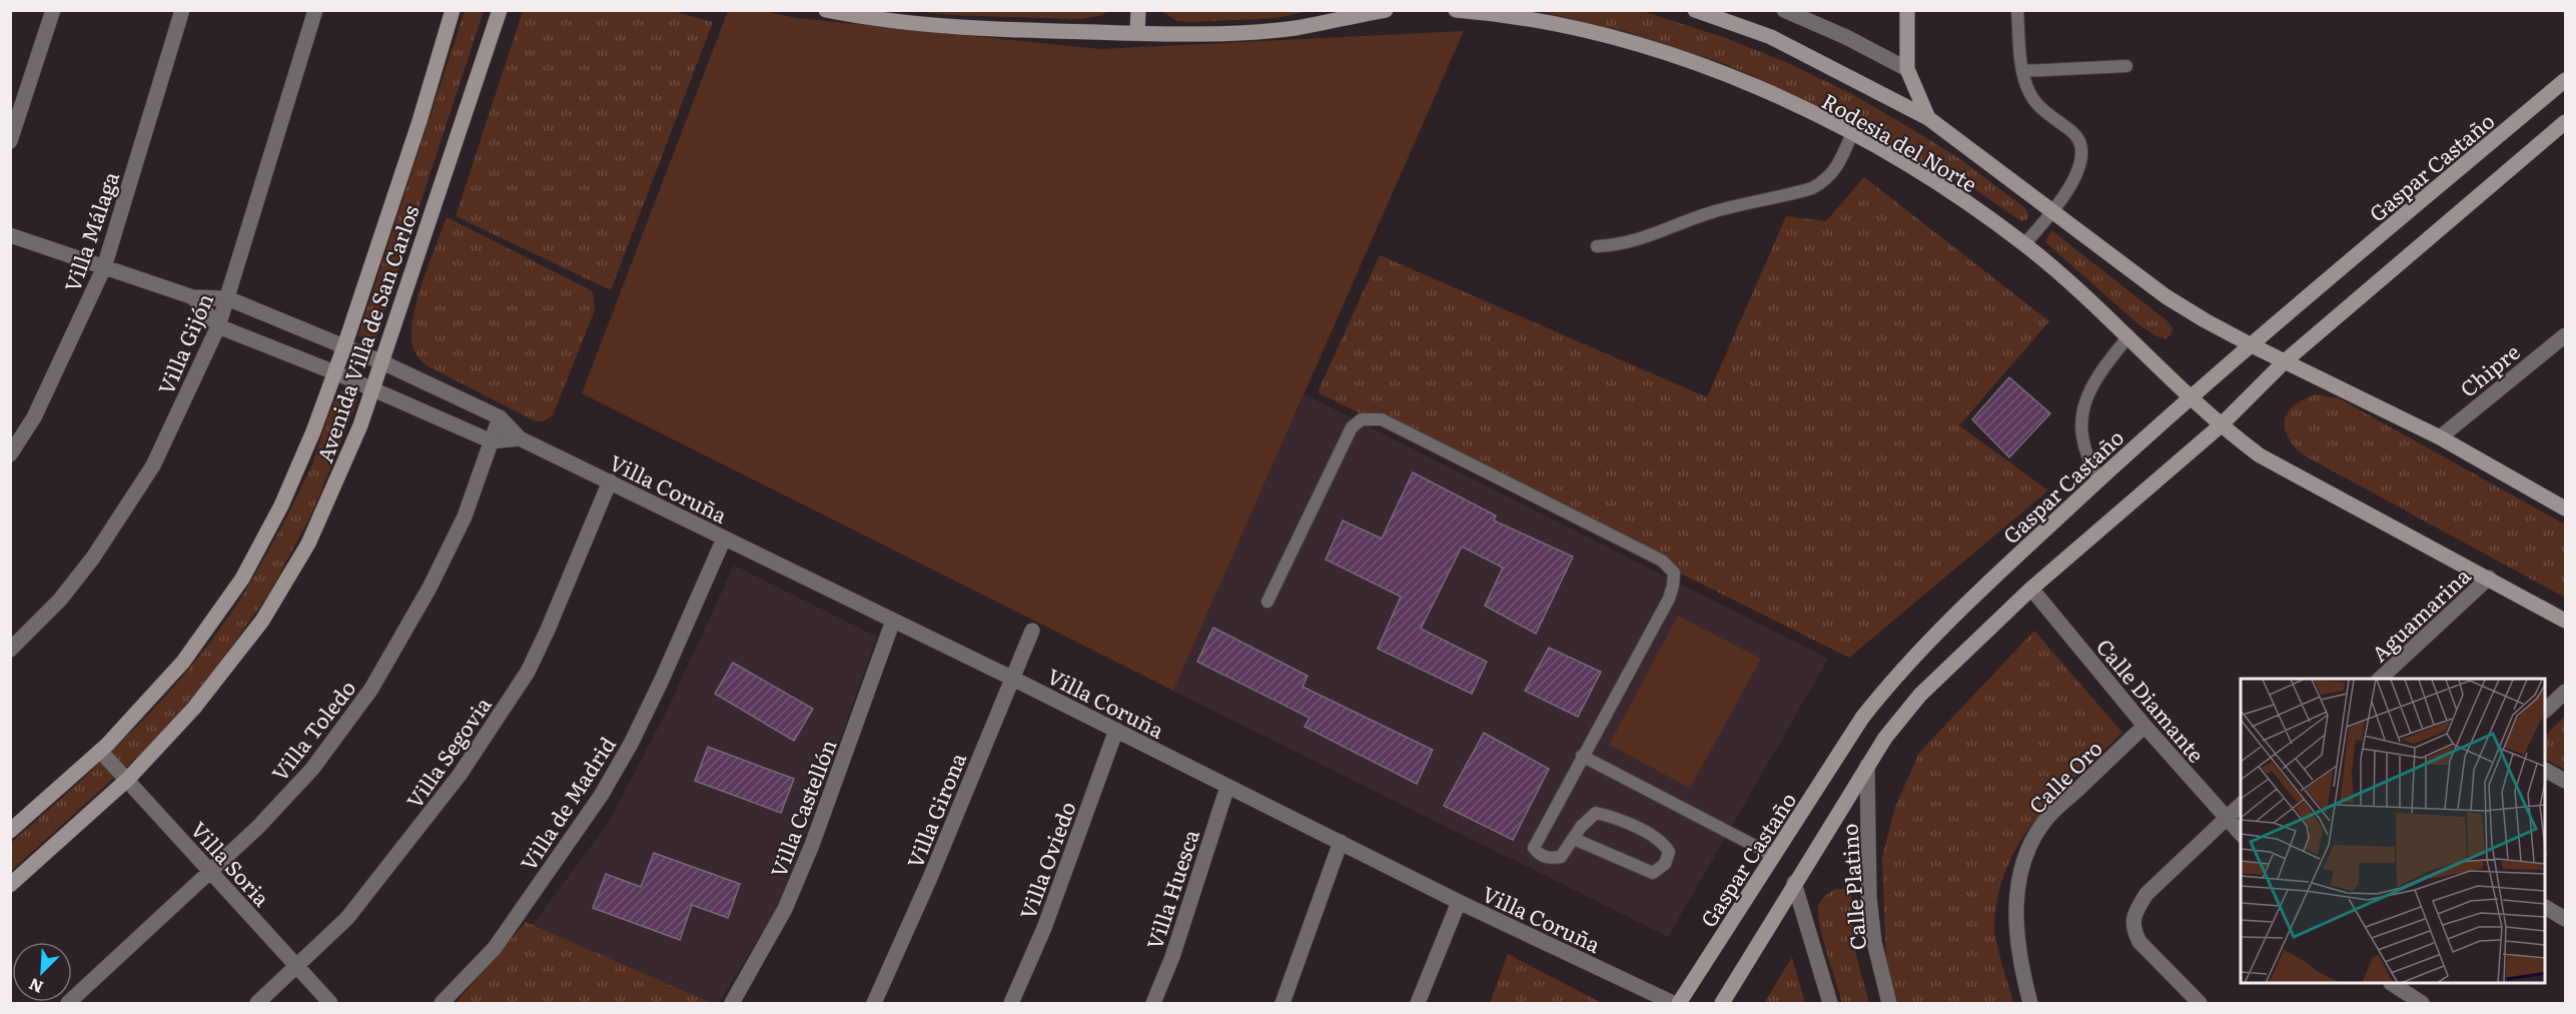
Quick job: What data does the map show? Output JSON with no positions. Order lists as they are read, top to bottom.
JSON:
{
  "streets": {
    "street": [
      "Rodesia del Norte",
      "Gaspar Castaño",
      "Villa Málaga",
      "Avenida Villa de San Carlos",
      "Villa Gijón",
      "Chipre",
      "Villa Coruña",
      "Aguamarina",
      "Calle Diamante",
      "Villa Toledo",
      "Villa Segovia",
      "Calle Oro",
      "Villa de Madrid",
      "Villa Castellón",
      "Villa Girona",
      "Villa Oviedo",
      "Villa Soria",
      "Calle Platino",
      "Villa Huesca"
    ]
  },
  "crossings": [
    ["Rodesia del Norte", "Gaspar Castaño"],
    ["Rodesia del Norte", "Chipre"],
    ["Rodesia del Norte", "Aguamarina"],
    ["Villa Málaga", "Villa Coruña"],
    ["Avenida Villa de San Carlos", "Villa Coruña"],
    ["Avenida Villa de San Carlos", "Villa Soria"],
    ["Villa Gijón", "Villa Coruña"],
    ["Villa Coruña", "Villa Toledo"],
    ["Villa Coruña", "Villa Segovia"],
    ["Villa Coruña", "Villa de Madrid"],
    ["Villa Coruña", "Villa Castellón"],
    ["Villa Coruña", "Villa Girona"],
    ["Villa Coruña", "Villa Oviedo"],
    ["Villa Coruña", "Villa Huesca"],
    ["Calle Diamante", "Calle Oro"],
    ["Villa Toledo", "Villa Soria"],
    ["Villa Segovia", "Villa Soria"]
  ],
  "north": "bottom left"
}
